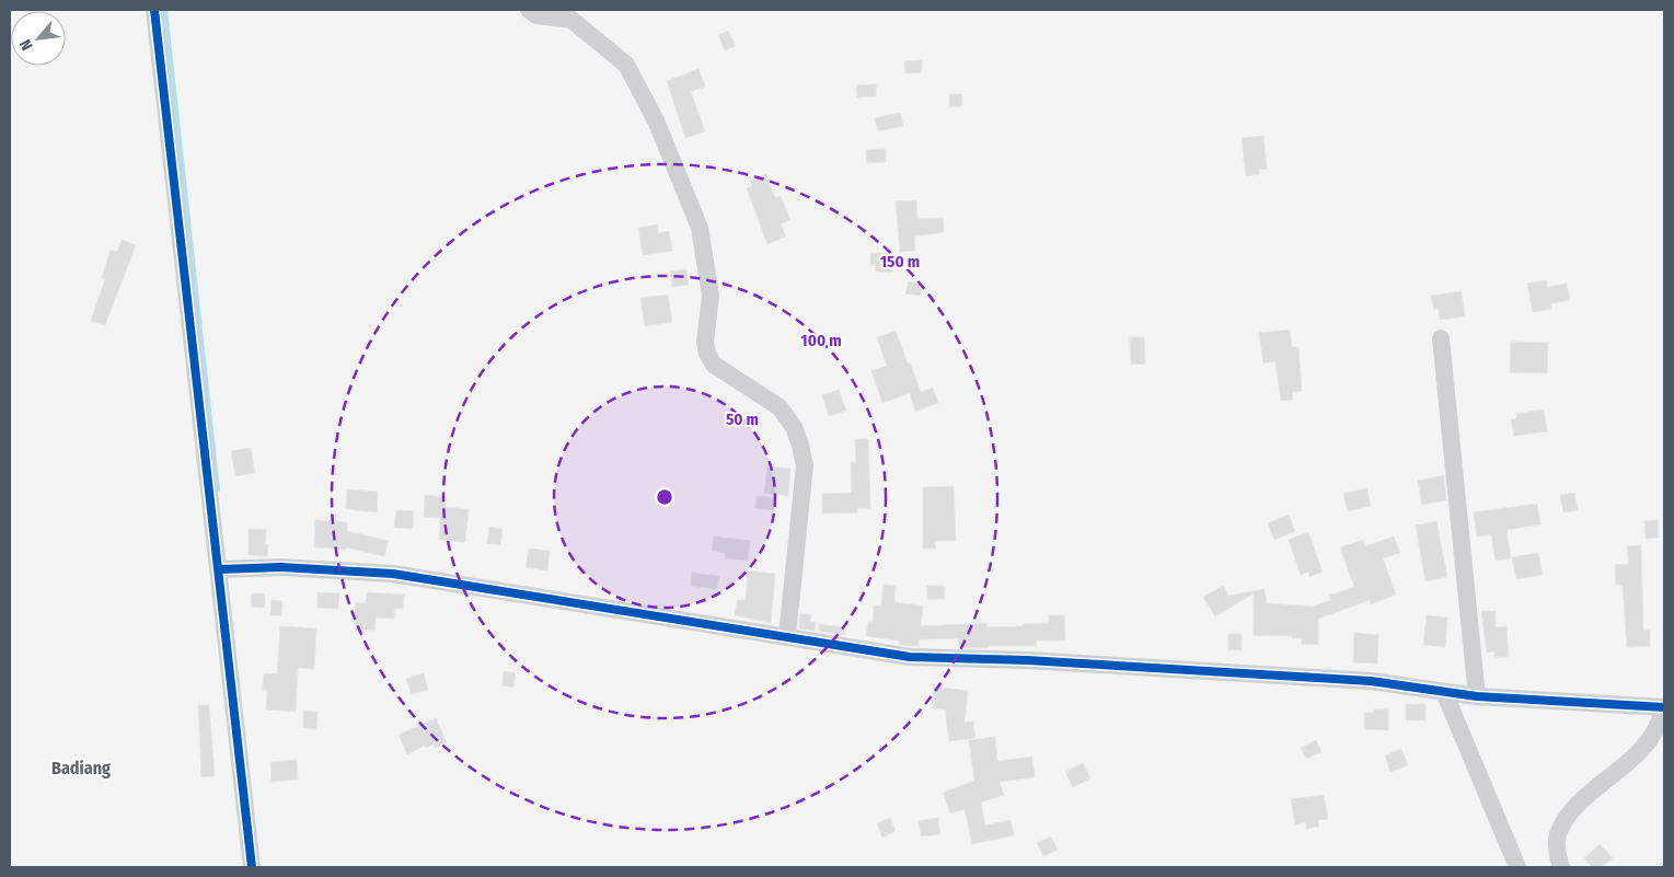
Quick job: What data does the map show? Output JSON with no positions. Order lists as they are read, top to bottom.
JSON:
{
  "districts": ["Badiang"],
  "north": "bottom left",
  "rings": ["150 m", "100 m", "50 m"]
}
